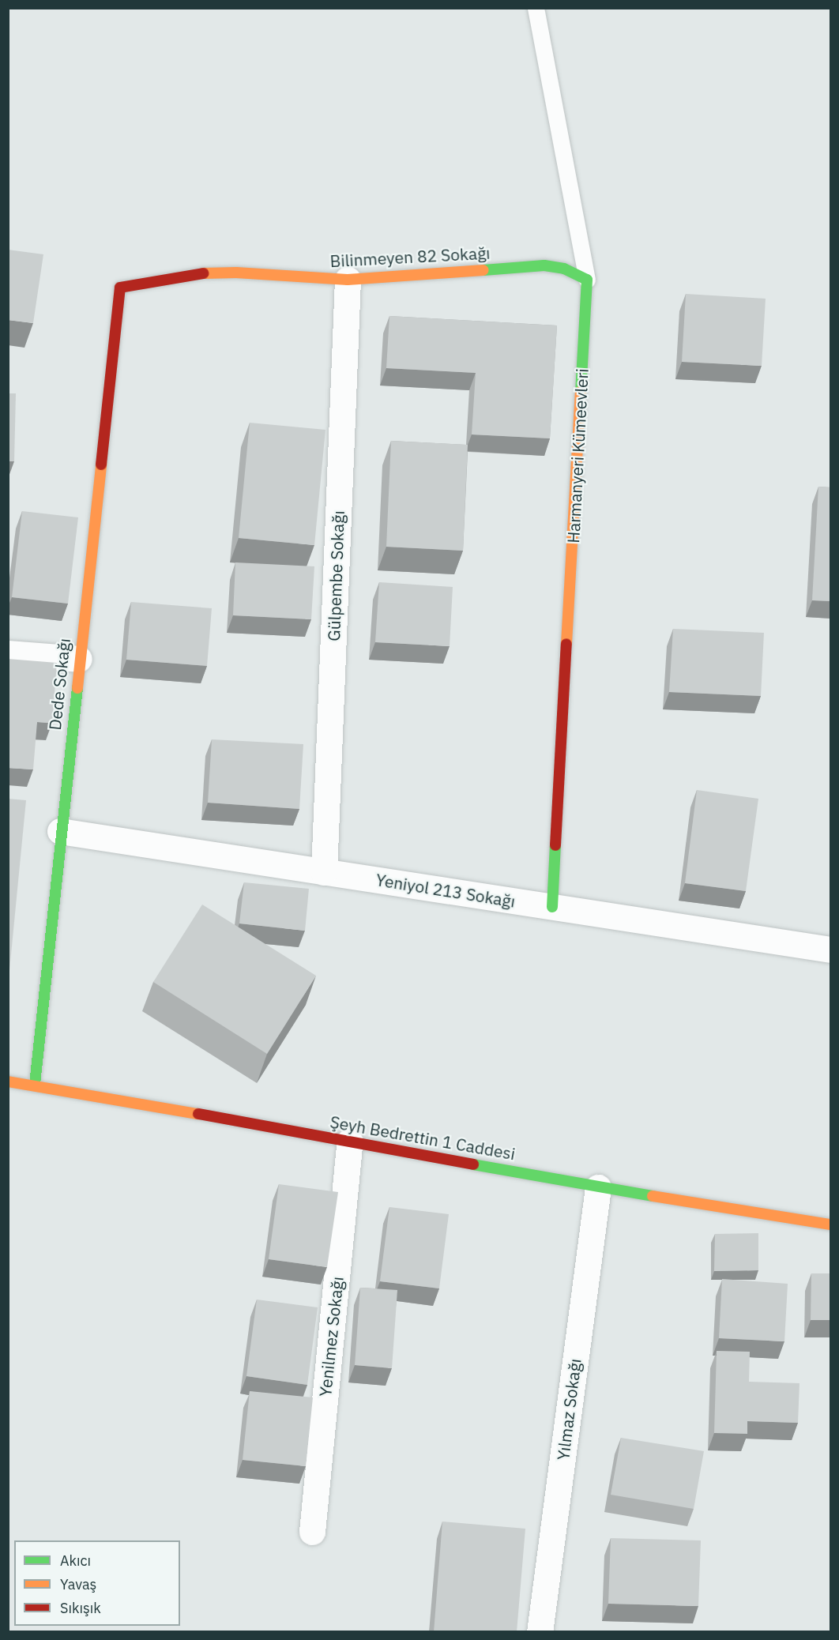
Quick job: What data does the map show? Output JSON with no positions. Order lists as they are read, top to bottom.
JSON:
{
  "streets": {
    "street": [
      "Bilinmeyen 82 Sokağı",
      "Harmanyeri Kümeevleri",
      "Gülpembe Sokağı",
      "Dede Sokağı",
      "Yeniyol 213 Sokağı",
      "Şeyh Bedrettin 1 Caddesi",
      "Yenilmez Sokağı",
      "Yılmaz Sokağı"
    ]
  },
  "crossings": [
    ["Bilinmeyen 82 Sokağı", "Harmanyeri Kümeevleri"],
    ["Bilinmeyen 82 Sokağı", "Gülpembe Sokağı"],
    ["Bilinmeyen 82 Sokağı", "Dede Sokağı"],
    ["Harmanyeri Kümeevleri", "Yeniyol 213 Sokağı"],
    ["Gülpembe Sokağı", "Yeniyol 213 Sokağı"],
    ["Dede Sokağı", "Yeniyol 213 Sokağı"],
    ["Dede Sokağı", "Şeyh Bedrettin 1 Caddesi"],
    ["Şeyh Bedrettin 1 Caddesi", "Yenilmez Sokağı"],
    ["Şeyh Bedrettin 1 Caddesi", "Yılmaz Sokağı"]
  ],
  "legend": ["Akıcı", "Yavaş", "Sıkışık"]
}
